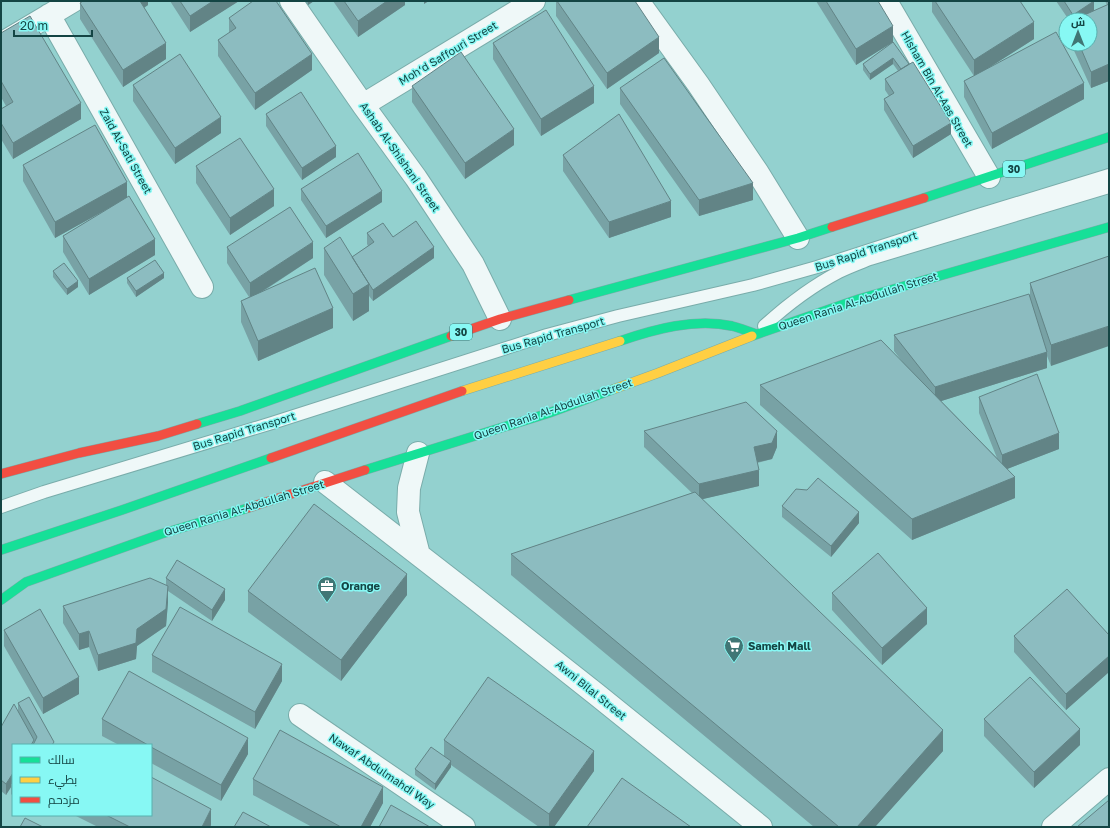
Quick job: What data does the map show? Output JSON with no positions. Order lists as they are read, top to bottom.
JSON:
{
  "streets": {
    "main road": ["30", "Queen Rania Al-Abdullah Street"],
    "street": [
      "Moh‘d Saffouri Street",
      "Hisham Bin Al-Aas Street",
      "Zaid Al-Sati Street",
      "Ashab Al-Shishani Street",
      "Awni Bilal Street",
      "Nawaf Abdulmahdi Way"
    ],
    "lane": ["Bus Rapid Transport"]
  },
  "crossings": [
    ["Moh‘d Saffouri Street", "Ashab Al-Shishani Street"],
    ["Hisham Bin Al-Aas Street", "30"],
    ["Ashab Al-Shishani Street", "30"],
    ["Bus Rapid Transport", "Queen Rania Al-Abdullah Street"],
    ["Queen Rania Al-Abdullah Street", "Awni Bilal Street"]
  ],
  "places": {
    "office": ["Orange"],
    "supermarket": ["Sameh Mall"]
  },
  "legend": ["سالك", "بطيء", "مزدحم"],
  "scale_bar": "20 m",
  "north": "top"
}
